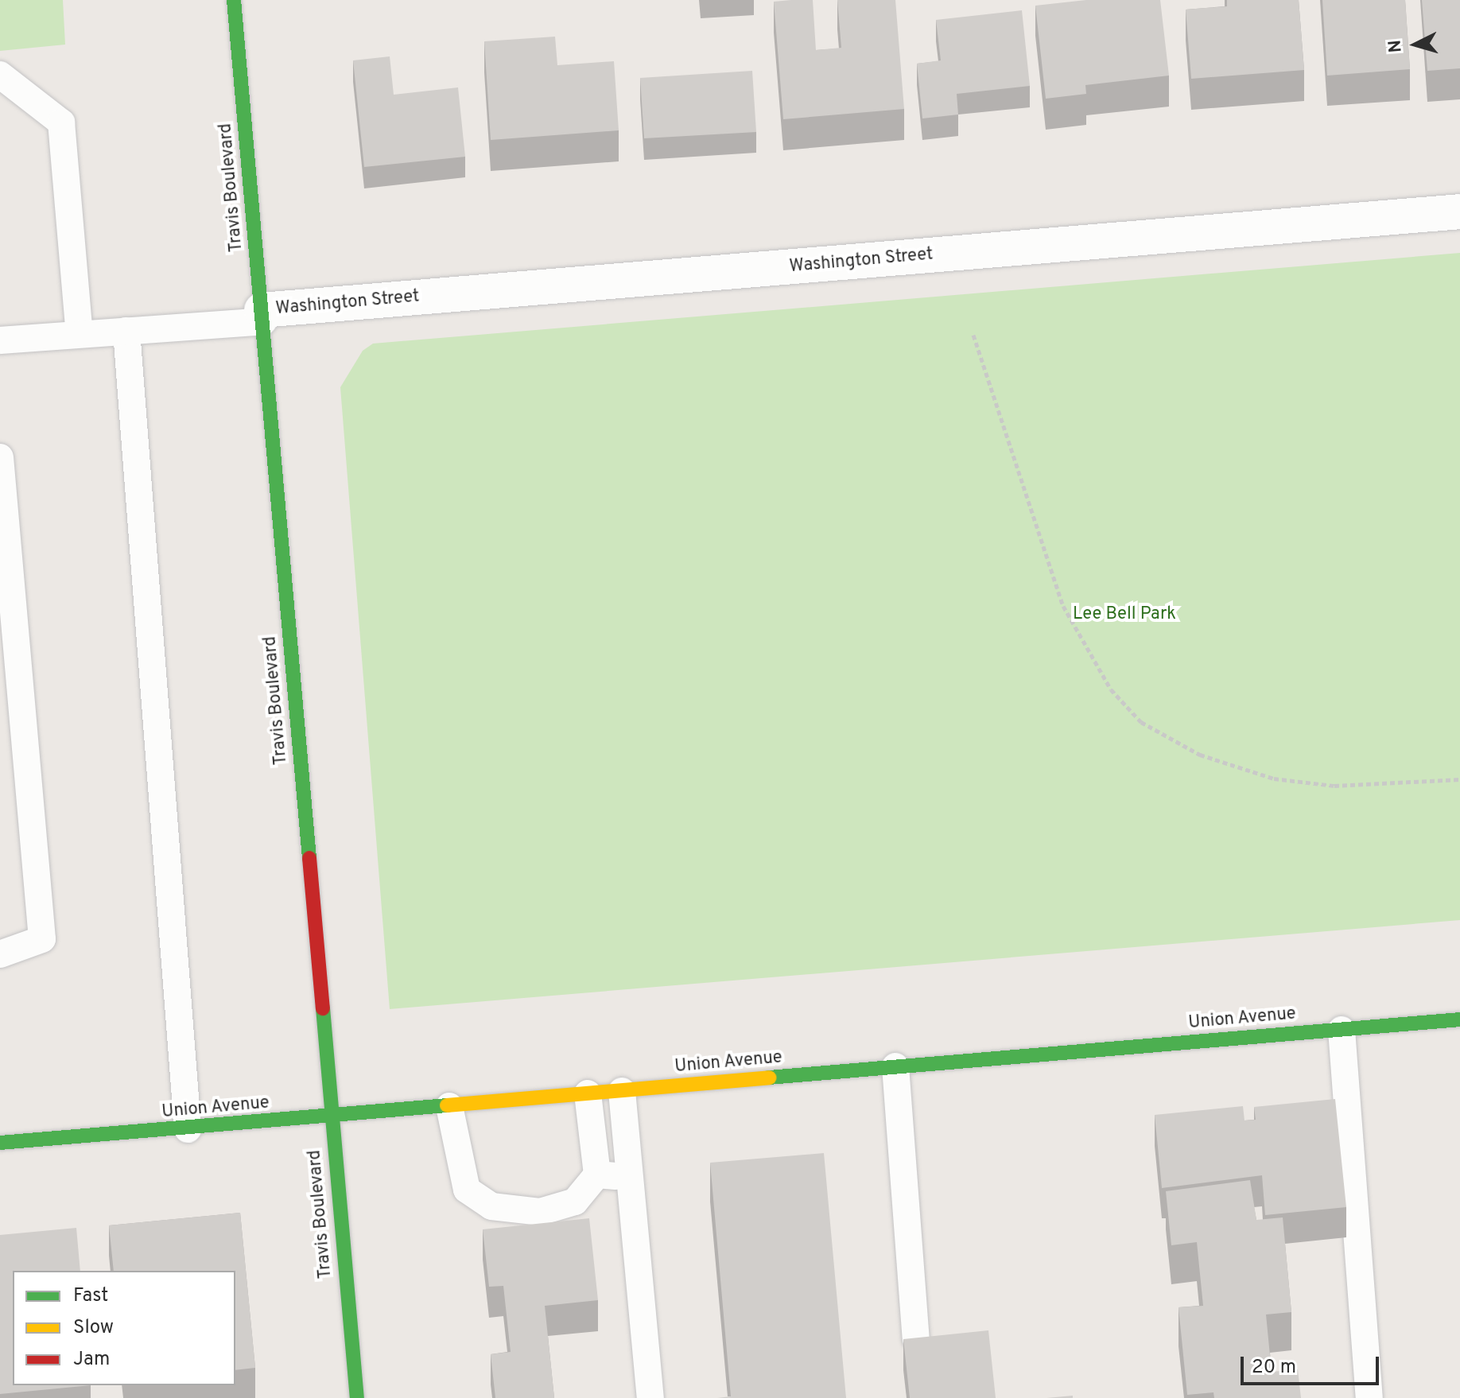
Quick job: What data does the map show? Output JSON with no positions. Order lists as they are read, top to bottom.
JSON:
{
  "streets": {
    "street": ["Travis Boulevard", "Washington Street", "Union Avenue"]
  },
  "crossings": [
    ["Travis Boulevard", "Washington Street"],
    ["Travis Boulevard", "Union Avenue"]
  ],
  "parks": ["Lee Bell Park"],
  "legend": ["Fast", "Slow", "Jam"],
  "scale_bar": "20 m",
  "north": "left"
}
